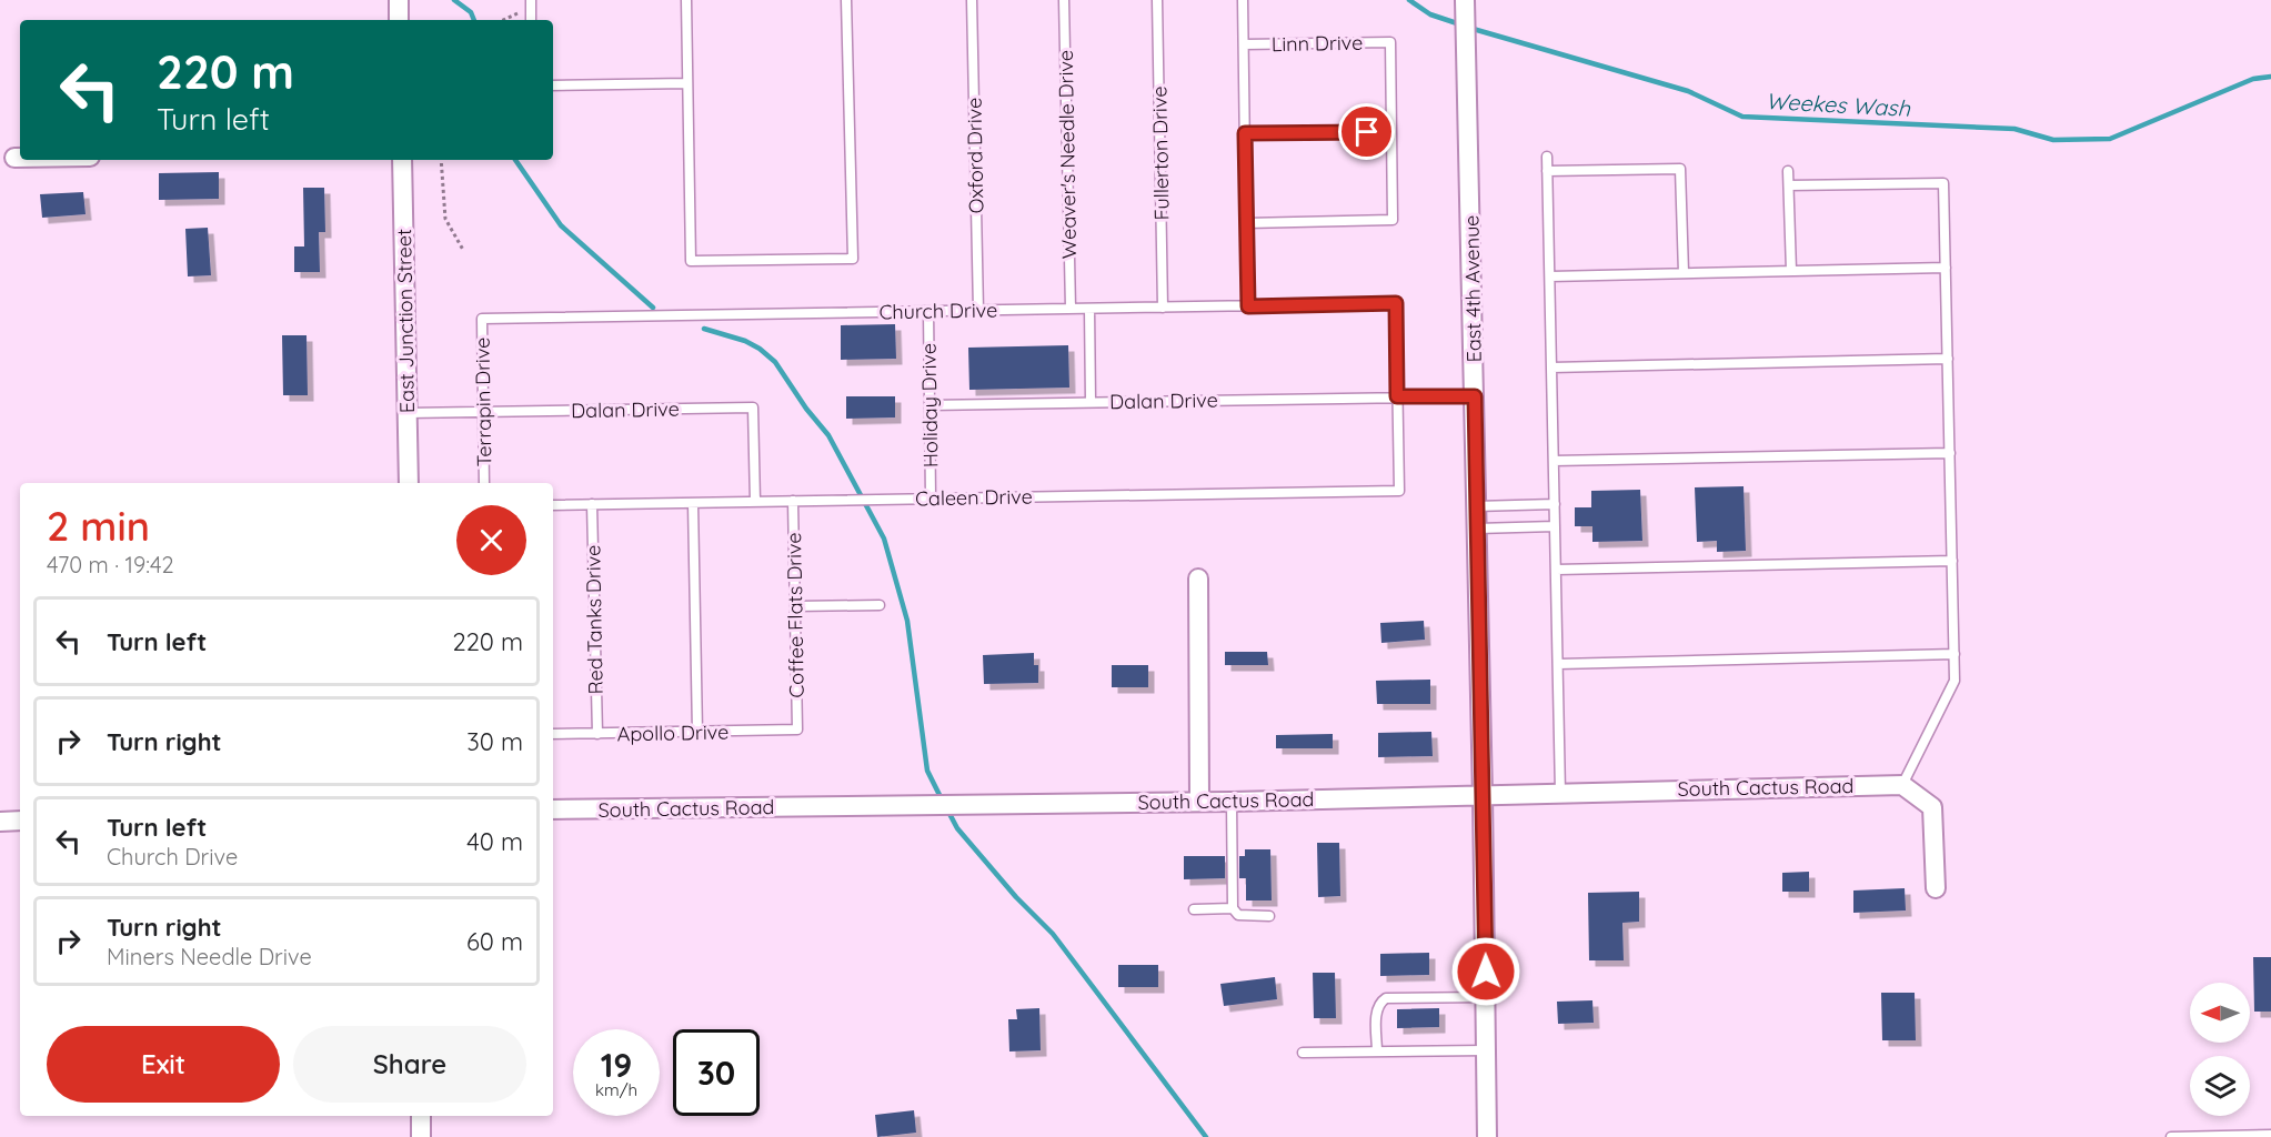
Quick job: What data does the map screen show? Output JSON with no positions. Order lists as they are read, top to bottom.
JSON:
{
  "streets": {
    "street": ["East 4th Avenue", "East Junction Street", "South Cactus Road"],
    "lane": [
      "Linn Drive",
      "Fullerton Drive",
      "Weaver's Needle Drive",
      "Oxford Drive",
      "Church Drive",
      "Dalan Drive",
      "Terrapin Drive",
      "Holiday Drive",
      "Caleen Drive",
      "Coffee Flats Drive",
      "Red Tanks Drive",
      "Apollo Drive"
    ]
  },
  "crossings": [
    ["Fullerton Drive", "Church Drive"],
    ["Weaver's Needle Drive", "Church Drive"],
    ["Oxford Drive", "Church Drive"],
    ["East 4th Avenue", "Dalan Drive"],
    ["East 4th Avenue", "South Cactus Road"],
    ["Church Drive", "Dalan Drive"],
    ["Church Drive", "Terrapin Drive"],
    ["Church Drive", "Holiday Drive"],
    ["Church Drive", "Caleen Drive"],
    ["Dalan Drive", "Terrapin Drive"],
    ["Dalan Drive", "Holiday Drive"],
    ["Dalan Drive", "Caleen Drive"],
    ["Holiday Drive", "Caleen Drive"],
    ["Caleen Drive", "Coffee Flats Drive"],
    ["Caleen Drive", "Red Tanks Drive"],
    ["Coffee Flats Drive", "Apollo Drive"],
    ["Red Tanks Drive", "Apollo Drive"]
  ],
  "water": ["Weekes Wash"],
  "north": "left",
  "page": {
    "turn": ["220 m", "Turn left"],
    "heading": ["2 min", "470 m · 19:42"],
    "list": [
      {
        "name": "Turn left",
        "value": "220 m"
      },
      {
        "name": "Turn right",
        "value": "30 m"
      },
      {
        "name": "Turn left",
        "note": "Church Drive",
        "value": "40 m"
      },
      {
        "name": "Turn right",
        "note": "Miners Needle Drive",
        "value": "60 m"
      }
    ],
    "buttons": ["Exit", "Share"],
    "speed": "19 km/h",
    "limit": "30"
  }
}
